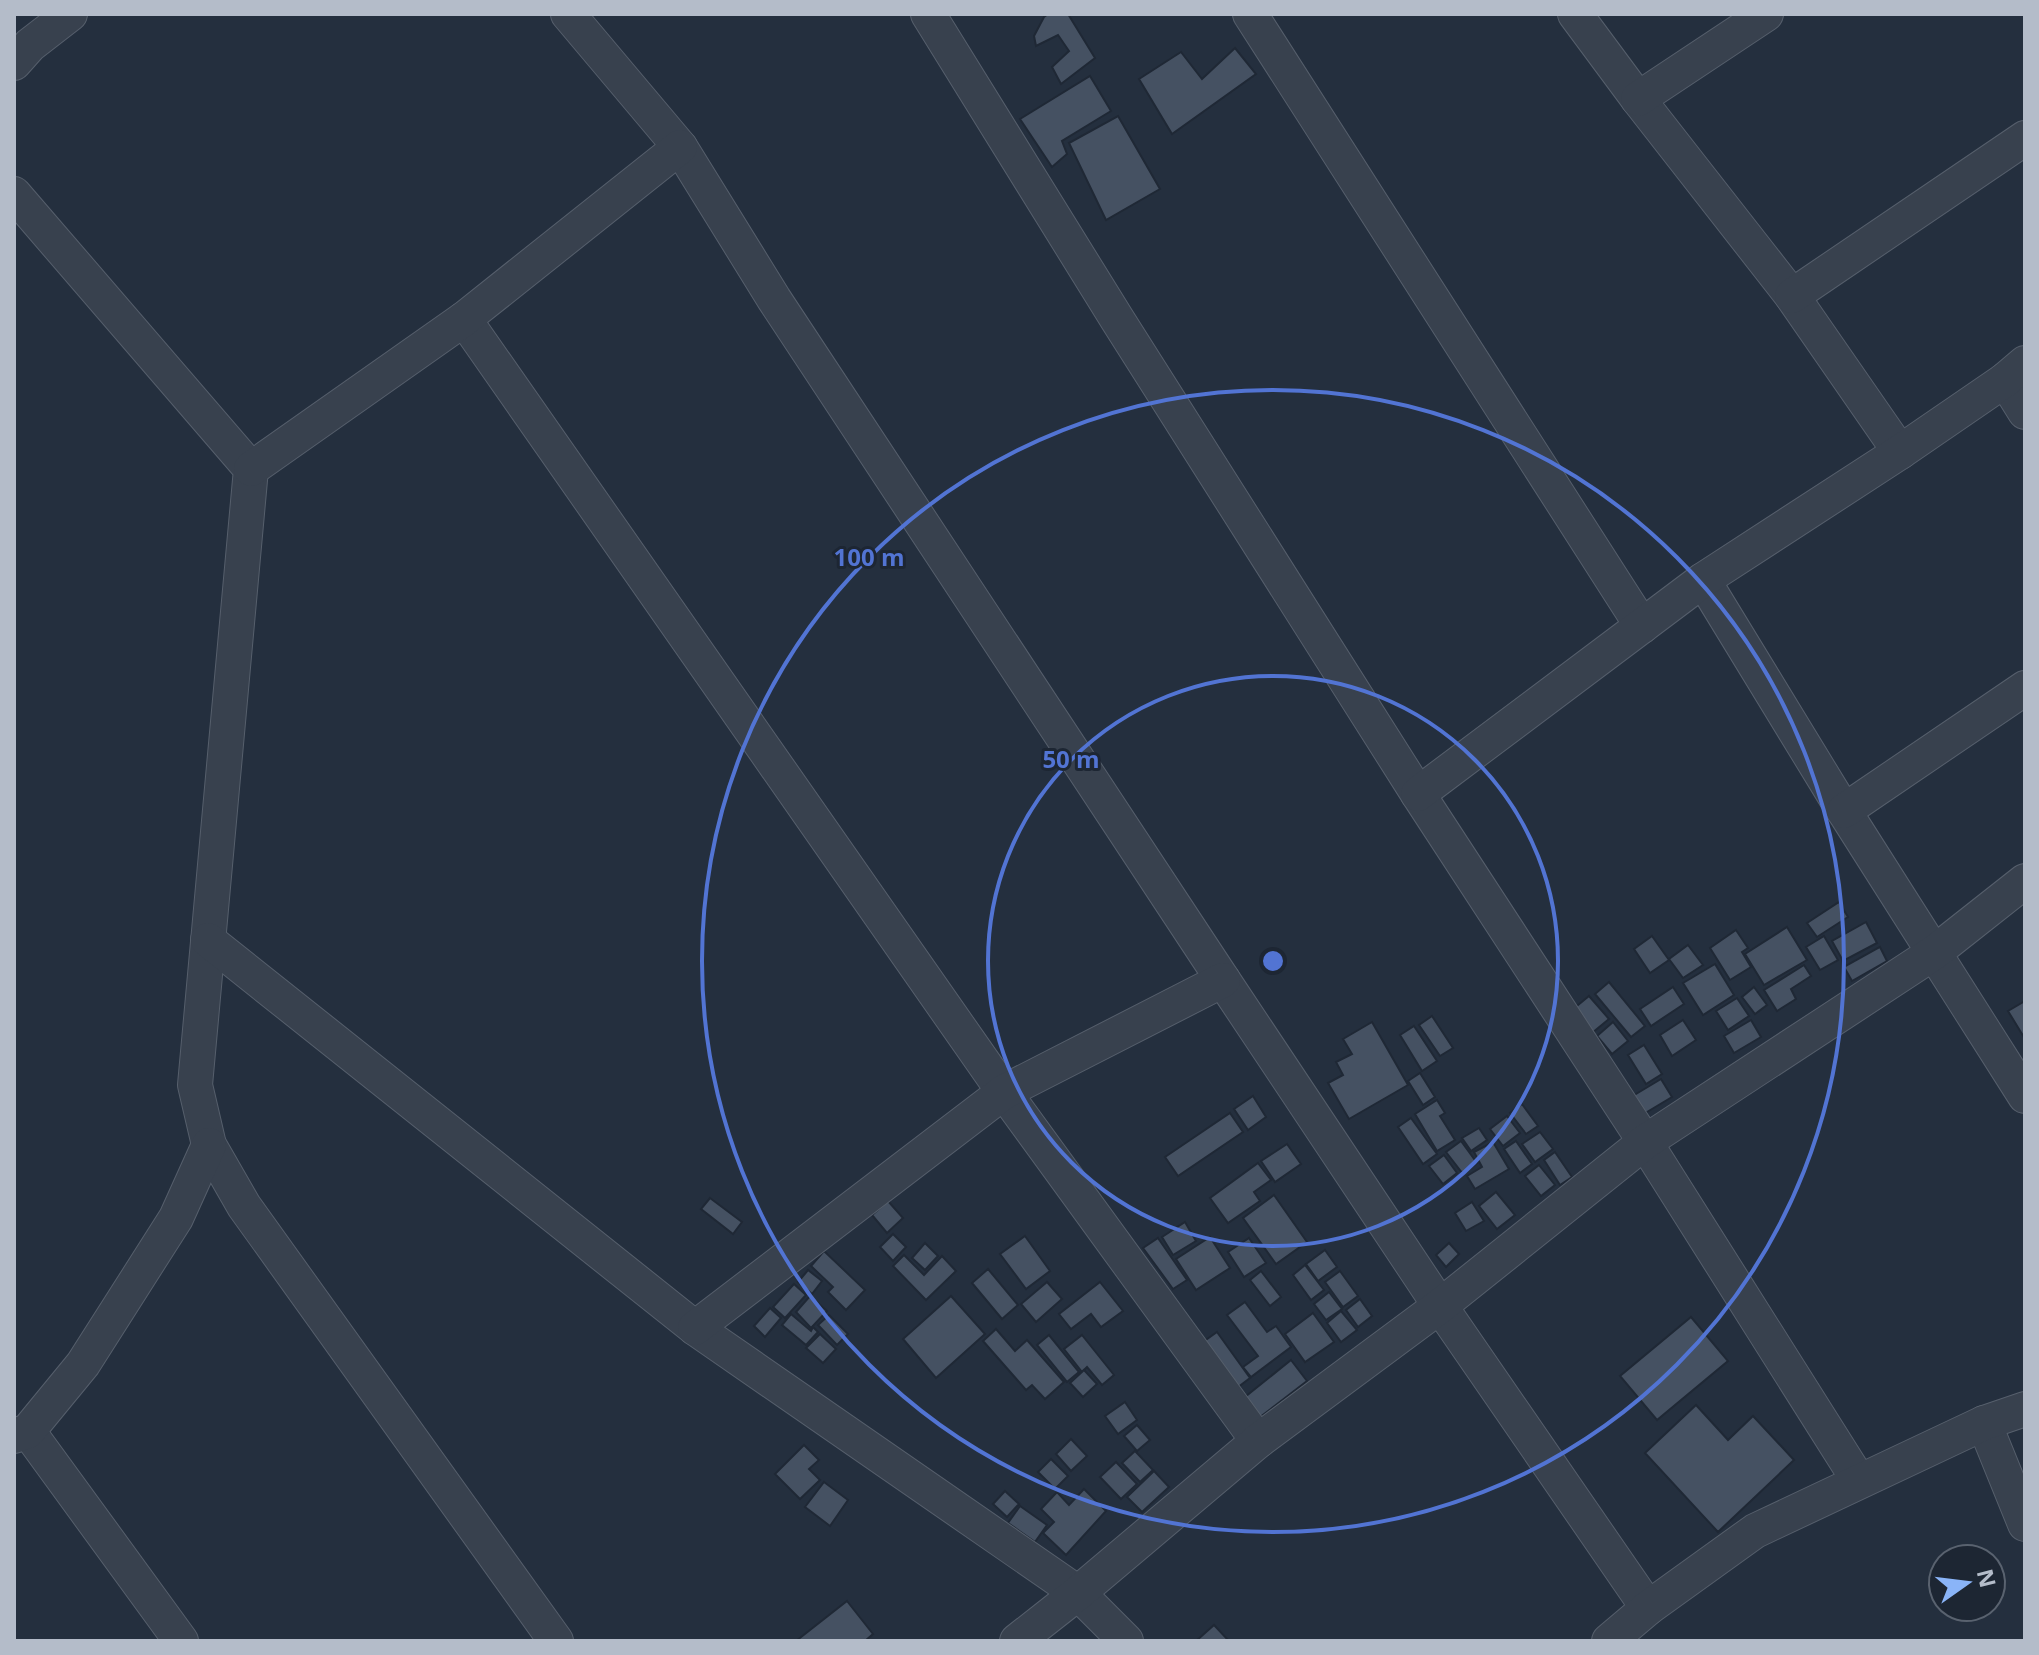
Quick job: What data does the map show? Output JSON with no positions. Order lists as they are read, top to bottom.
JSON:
{
  "north": "right",
  "rings": ["100 m", "50 m"]
}
